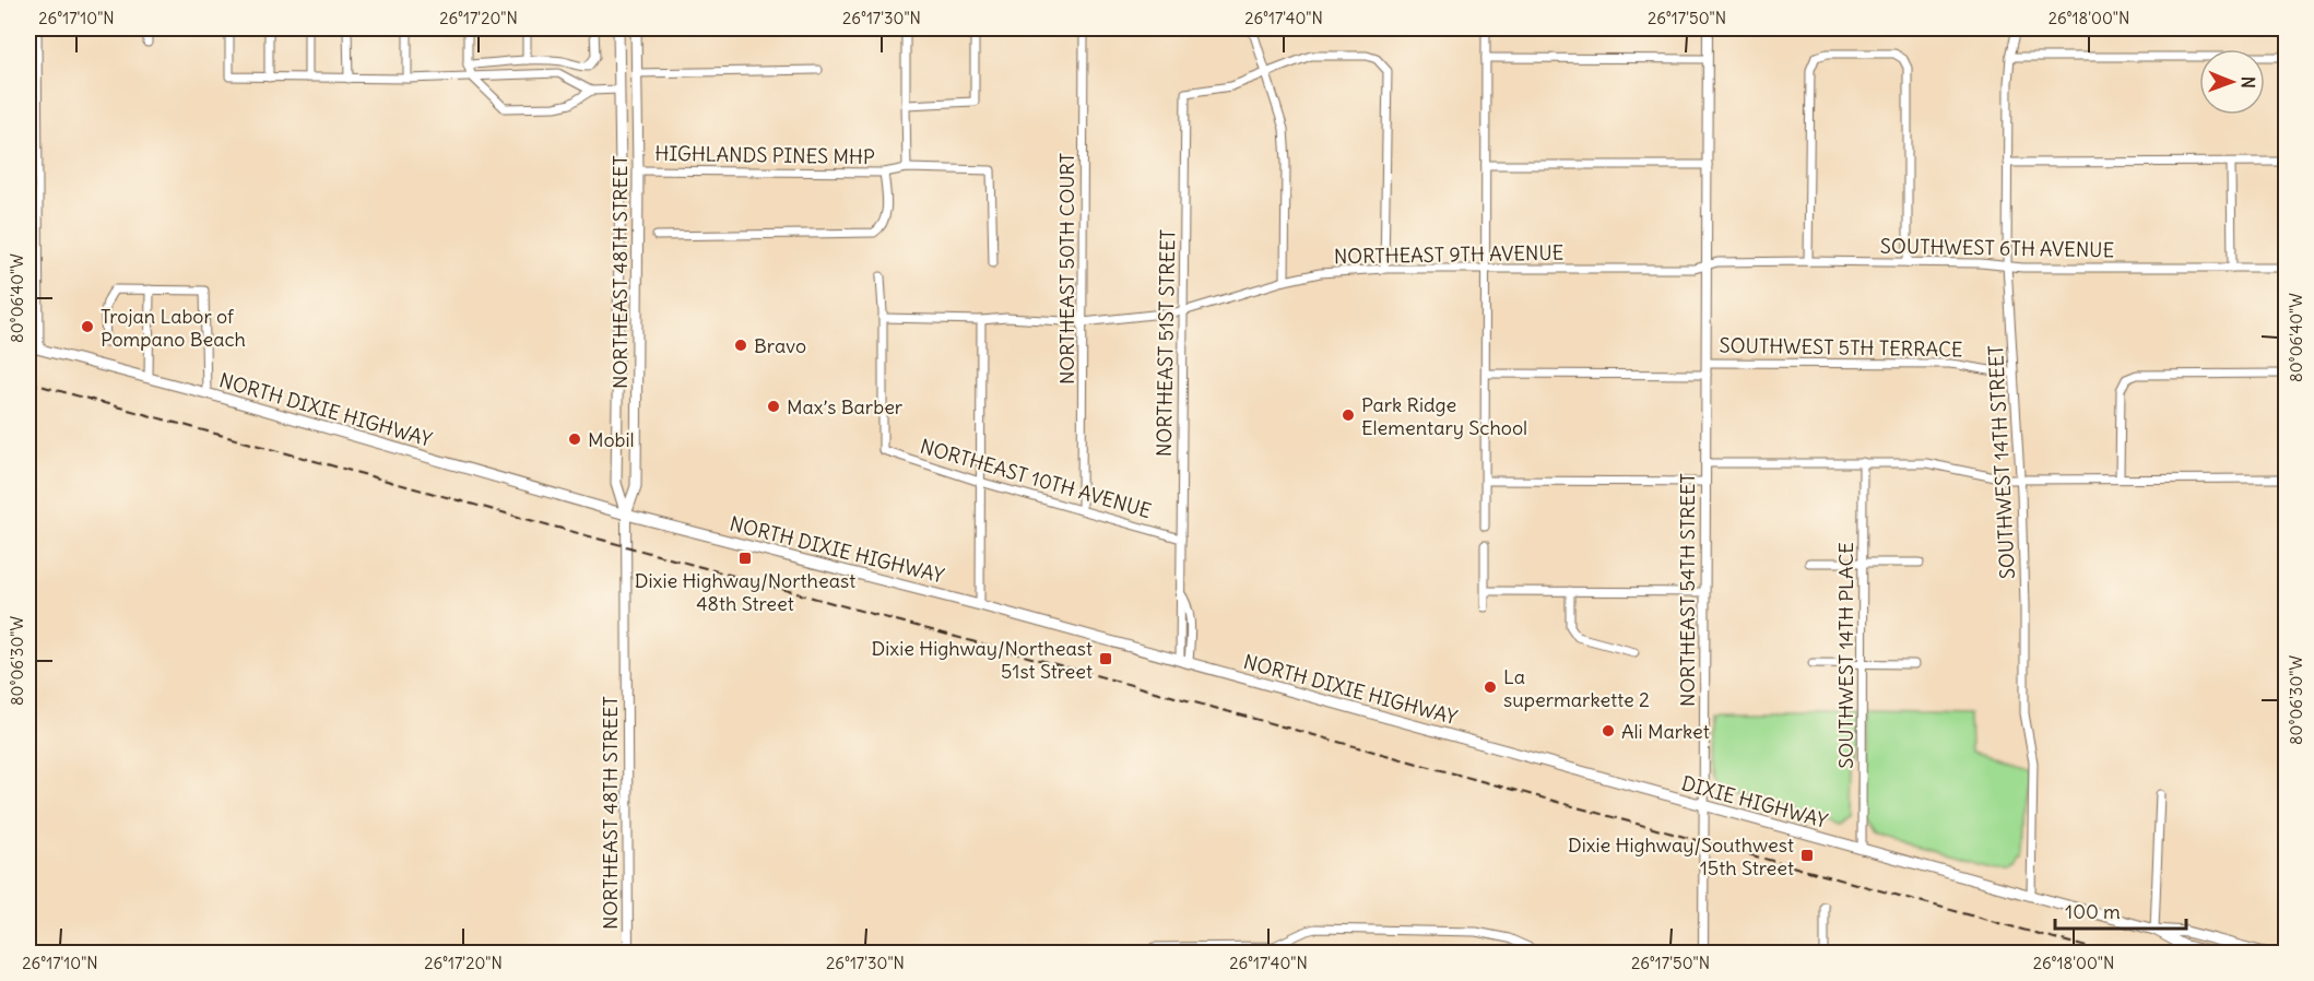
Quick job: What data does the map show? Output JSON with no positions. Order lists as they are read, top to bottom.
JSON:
{
  "streets": {
    "main road": ["NORTHEAST 48TH STREET", "NORTH DIXIE HIGHWAY", "DIXIE HIGHWAY"],
    "street": [
      "HIGHLANDS PINES MHP",
      "SOUTHWEST 6TH AVENUE",
      "NORTHEAST 9TH AVENUE",
      "NORTHEAST 50TH COURT",
      "NORTHEAST 51ST STREET",
      "SOUTHWEST 5TH TERRACE",
      "SOUTHWEST 14TH STREET",
      "NORTHEAST 10TH AVENUE",
      "NORTHEAST 54TH STREET",
      "SOUTHWEST 14TH PLACE"
    ]
  },
  "crossings": [
    ["HIGHLANDS PINES MHP", "NORTHEAST 48TH STREET"],
    ["SOUTHWEST 6TH AVENUE", "NORTHEAST 9TH AVENUE"],
    ["SOUTHWEST 6TH AVENUE", "SOUTHWEST 14TH STREET"],
    ["SOUTHWEST 6TH AVENUE", "NORTHEAST 54TH STREET"],
    ["NORTHEAST 9TH AVENUE", "NORTHEAST 50TH COURT"],
    ["NORTHEAST 9TH AVENUE", "NORTHEAST 51ST STREET"],
    ["NORTHEAST 9TH AVENUE", "NORTHEAST 10TH AVENUE"],
    ["NORTHEAST 9TH AVENUE", "NORTHEAST 54TH STREET"],
    ["NORTHEAST 50TH COURT", "NORTHEAST 10TH AVENUE"],
    ["NORTHEAST 48TH STREET", "NORTH DIXIE HIGHWAY"],
    ["NORTHEAST 51ST STREET", "NORTH DIXIE HIGHWAY"],
    ["NORTHEAST 51ST STREET", "NORTHEAST 10TH AVENUE"],
    ["SOUTHWEST 5TH TERRACE", "SOUTHWEST 14TH STREET"],
    ["SOUTHWEST 5TH TERRACE", "NORTHEAST 54TH STREET"],
    ["NORTH DIXIE HIGHWAY", "DIXIE HIGHWAY"],
    ["SOUTHWEST 14TH STREET", "DIXIE HIGHWAY"],
    ["NORTHEAST 54TH STREET", "DIXIE HIGHWAY"],
    ["SOUTHWEST 14TH PLACE", "DIXIE HIGHWAY"]
  ],
  "places": {
    "other": [
      "Trojan Labor of Pompano Beach",
      "Bravo",
      "Max’s Barber",
      "Park Ridge Elementary School",
      "Mobil",
      "La supermarkette 2",
      "Ali Market"
    ],
    "transit": ["Dixie Highway/Northeast 48th Street", "Dixie Highway/Northeast 51st Street", "Dixie Highway/Southwest 15th Street"]
  },
  "scale_bar": "100 m",
  "north": "right",
  "coordinates": [
    "26°17'10\"N",
    "26°17'20\"N",
    "26°17'30\"N",
    "26°17'40\"N",
    "26°17'50\"N",
    "26°18'00\"N",
    "80°06'40\"W",
    "80°06'30\"W"
  ]
}
